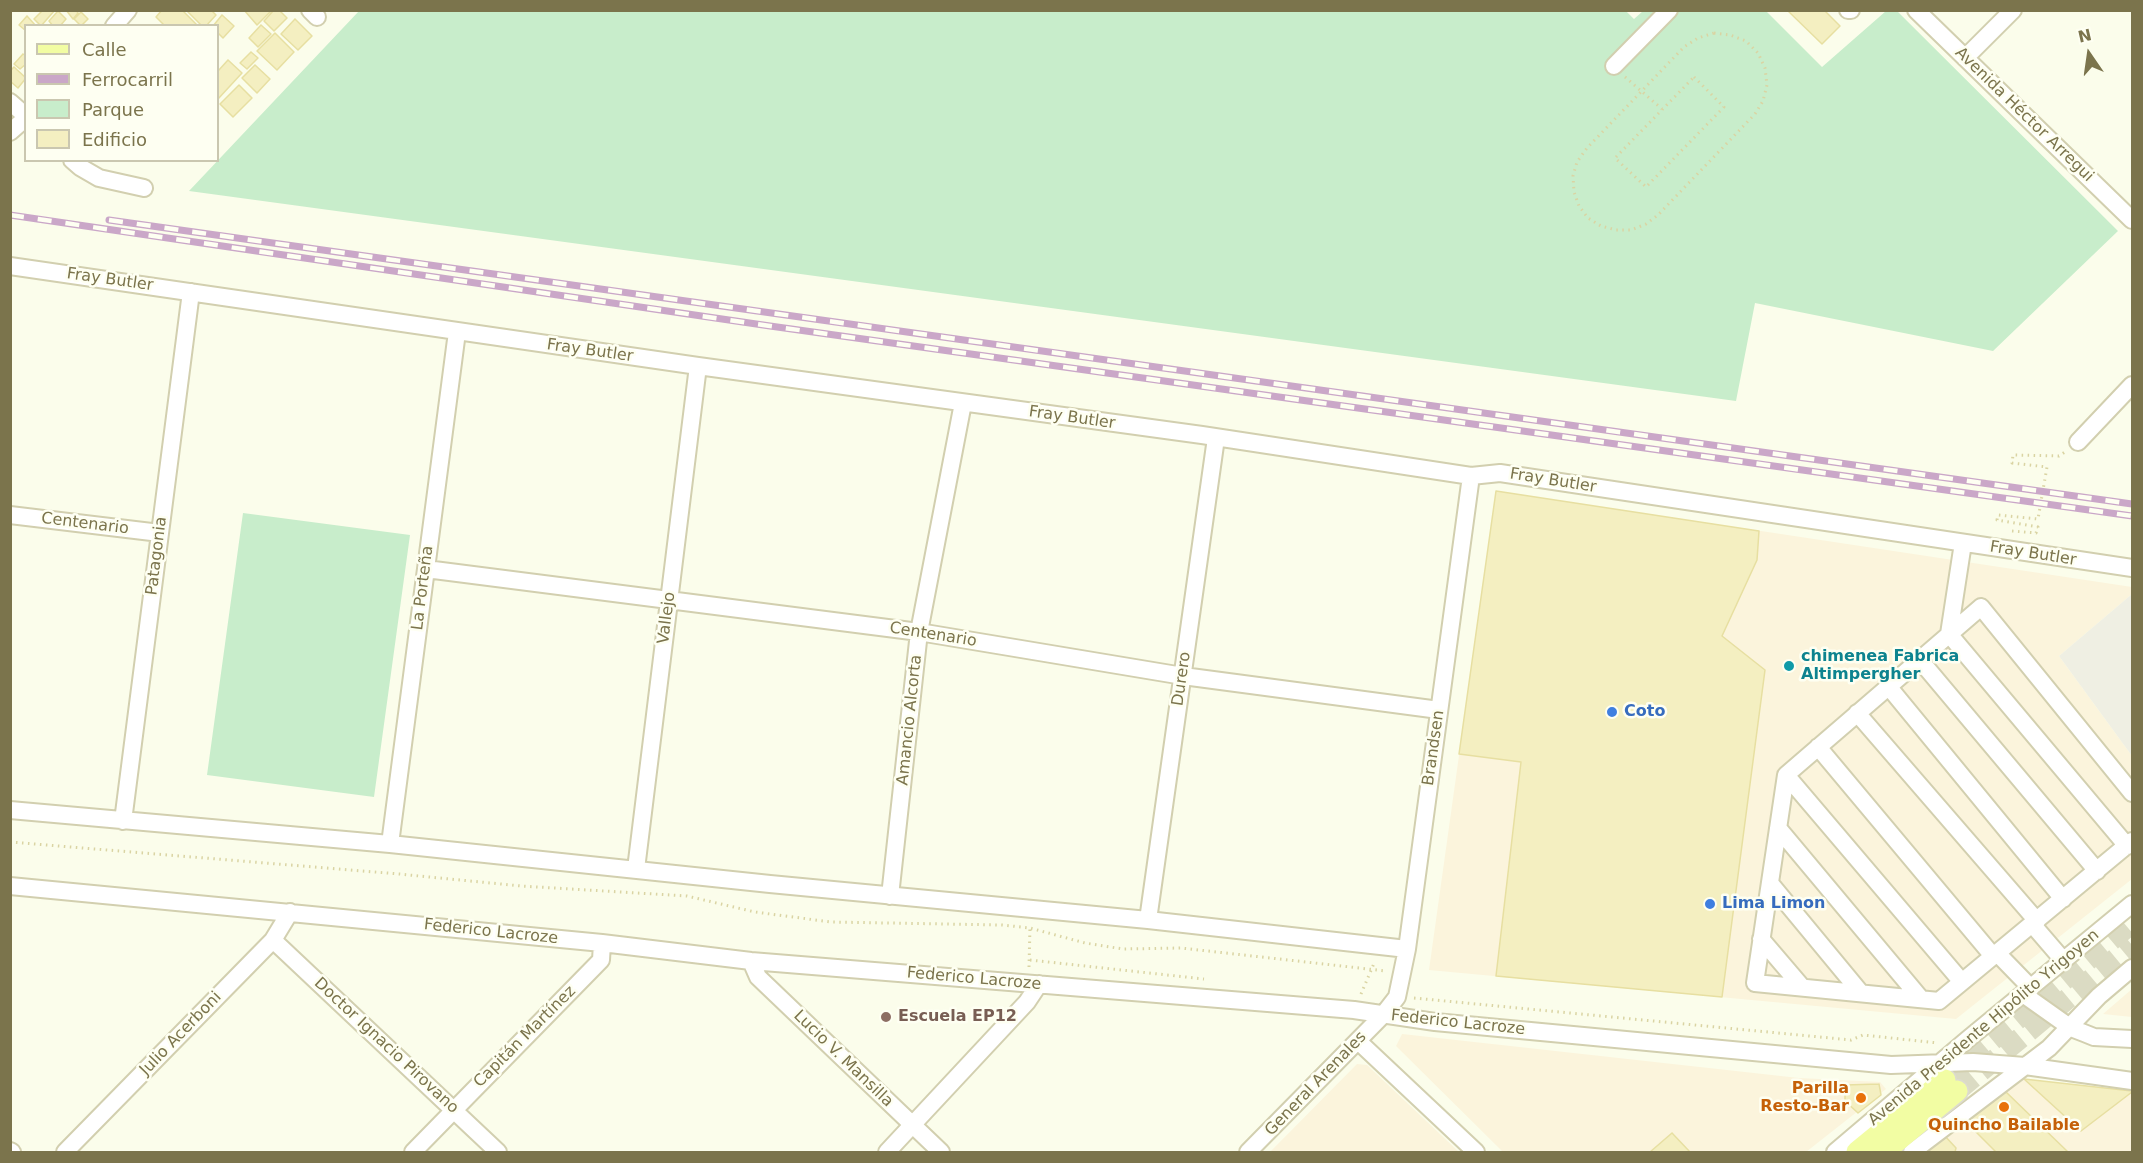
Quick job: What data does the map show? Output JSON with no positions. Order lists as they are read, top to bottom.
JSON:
{
  "streets": {
    "main road": ["Avenida Presidente Hipólito Yrigoyen"],
    "street": [
      "Avenida Héctor Arregui",
      "Fray Butler",
      "Centenario",
      "Patagonia",
      "La Porteña",
      "Vallejo",
      "Durero",
      "Amancio Alcorta",
      "Brandsen",
      "Federico Lacroze",
      "Julio Acerboni",
      "Capitán Martínez",
      "Doctor Ignacio Pirovano",
      "Lucio V. Mansilla",
      "General Arenales"
    ]
  },
  "crossings": [
    ["Fray Butler", "Patagonia"],
    ["Fray Butler", "La Porteña"],
    ["Fray Butler", "Vallejo"],
    ["Fray Butler", "Durero"],
    ["Fray Butler", "Amancio Alcorta"],
    ["Fray Butler", "Brandsen"],
    ["Centenario", "Patagonia"],
    ["Centenario", "La Porteña"],
    ["Centenario", "Vallejo"],
    ["Centenario", "Durero"],
    ["Centenario", "Amancio Alcorta"],
    ["Centenario", "Brandsen"],
    ["Brandsen", "Federico Lacroze"],
    ["Brandsen", "General Arenales"],
    ["Federico Lacroze", "Avenida Presidente Hipólito Yrigoyen"],
    ["Federico Lacroze", "Julio Acerboni"],
    ["Federico Lacroze", "Capitán Martínez"],
    ["Federico Lacroze", "Lucio V. Mansilla"],
    ["Federico Lacroze", "General Arenales"],
    ["Julio Acerboni", "Doctor Ignacio Pirovano"],
    ["Capitán Martínez", "Doctor Ignacio Pirovano"]
  ],
  "places": [
    "chimenea Fabrica Altimpergher",
    "Coto",
    "Lima Limon",
    "Escuela EP12",
    "Parilla Resto-Bar",
    "Quincho Bailable"
  ],
  "legend": [
    "Calle",
    "Ferrocarril",
    "Parque",
    "Edificio"
  ],
  "north": "top"
}
